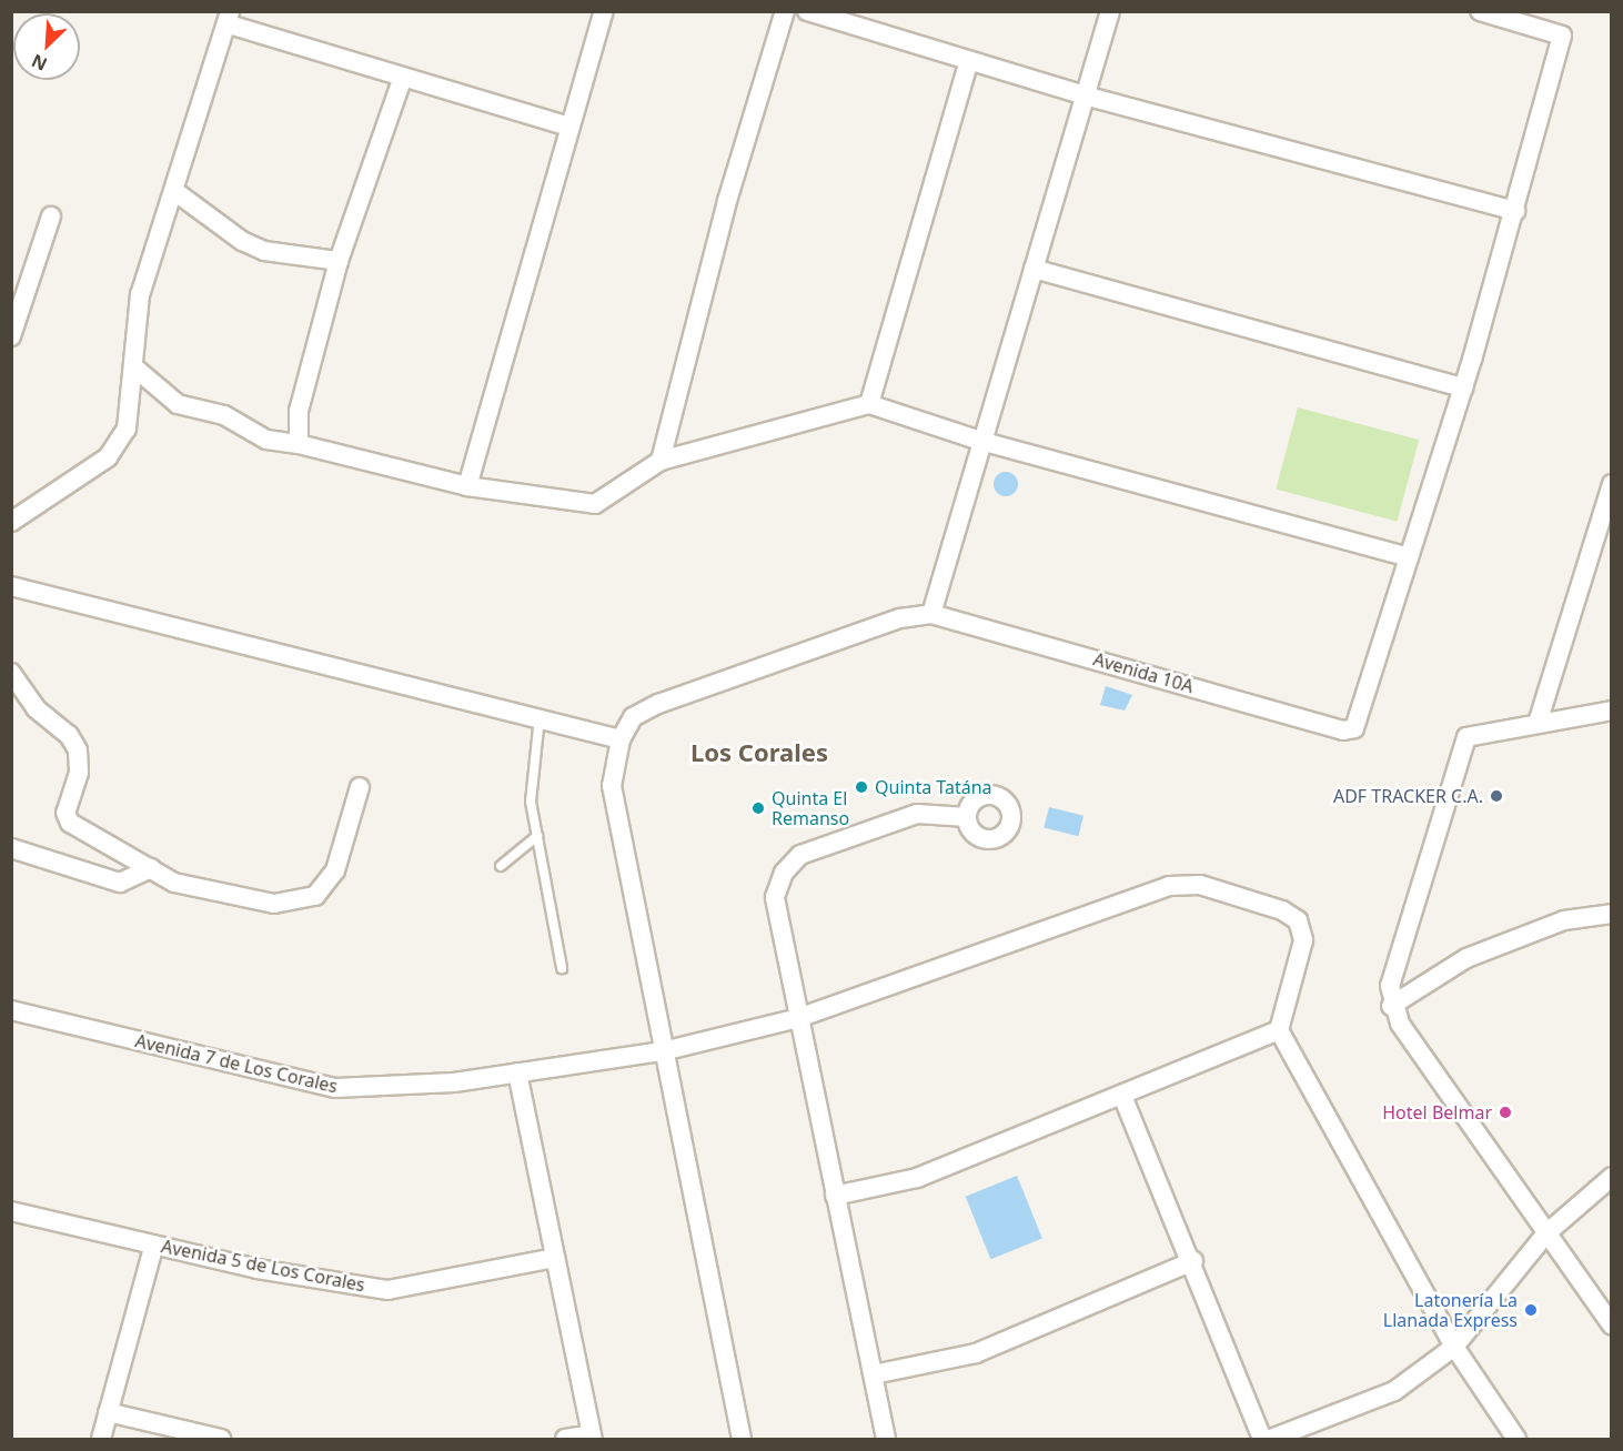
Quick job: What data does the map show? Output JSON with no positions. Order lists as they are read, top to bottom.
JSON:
{
  "streets": {
    "street": ["Avenida 10A", "Avenida 7 de Los Corales", "Avenida 5 de Los Corales"]
  },
  "districts": ["Los Corales"],
  "places": [
    "Quinta Tatána",
    "ADF TRACKER C.A.",
    "Quinta El Remanso",
    "Hotel Belmar",
    "Latonería La Llanada Express"
  ],
  "north": "bottom left"
}
